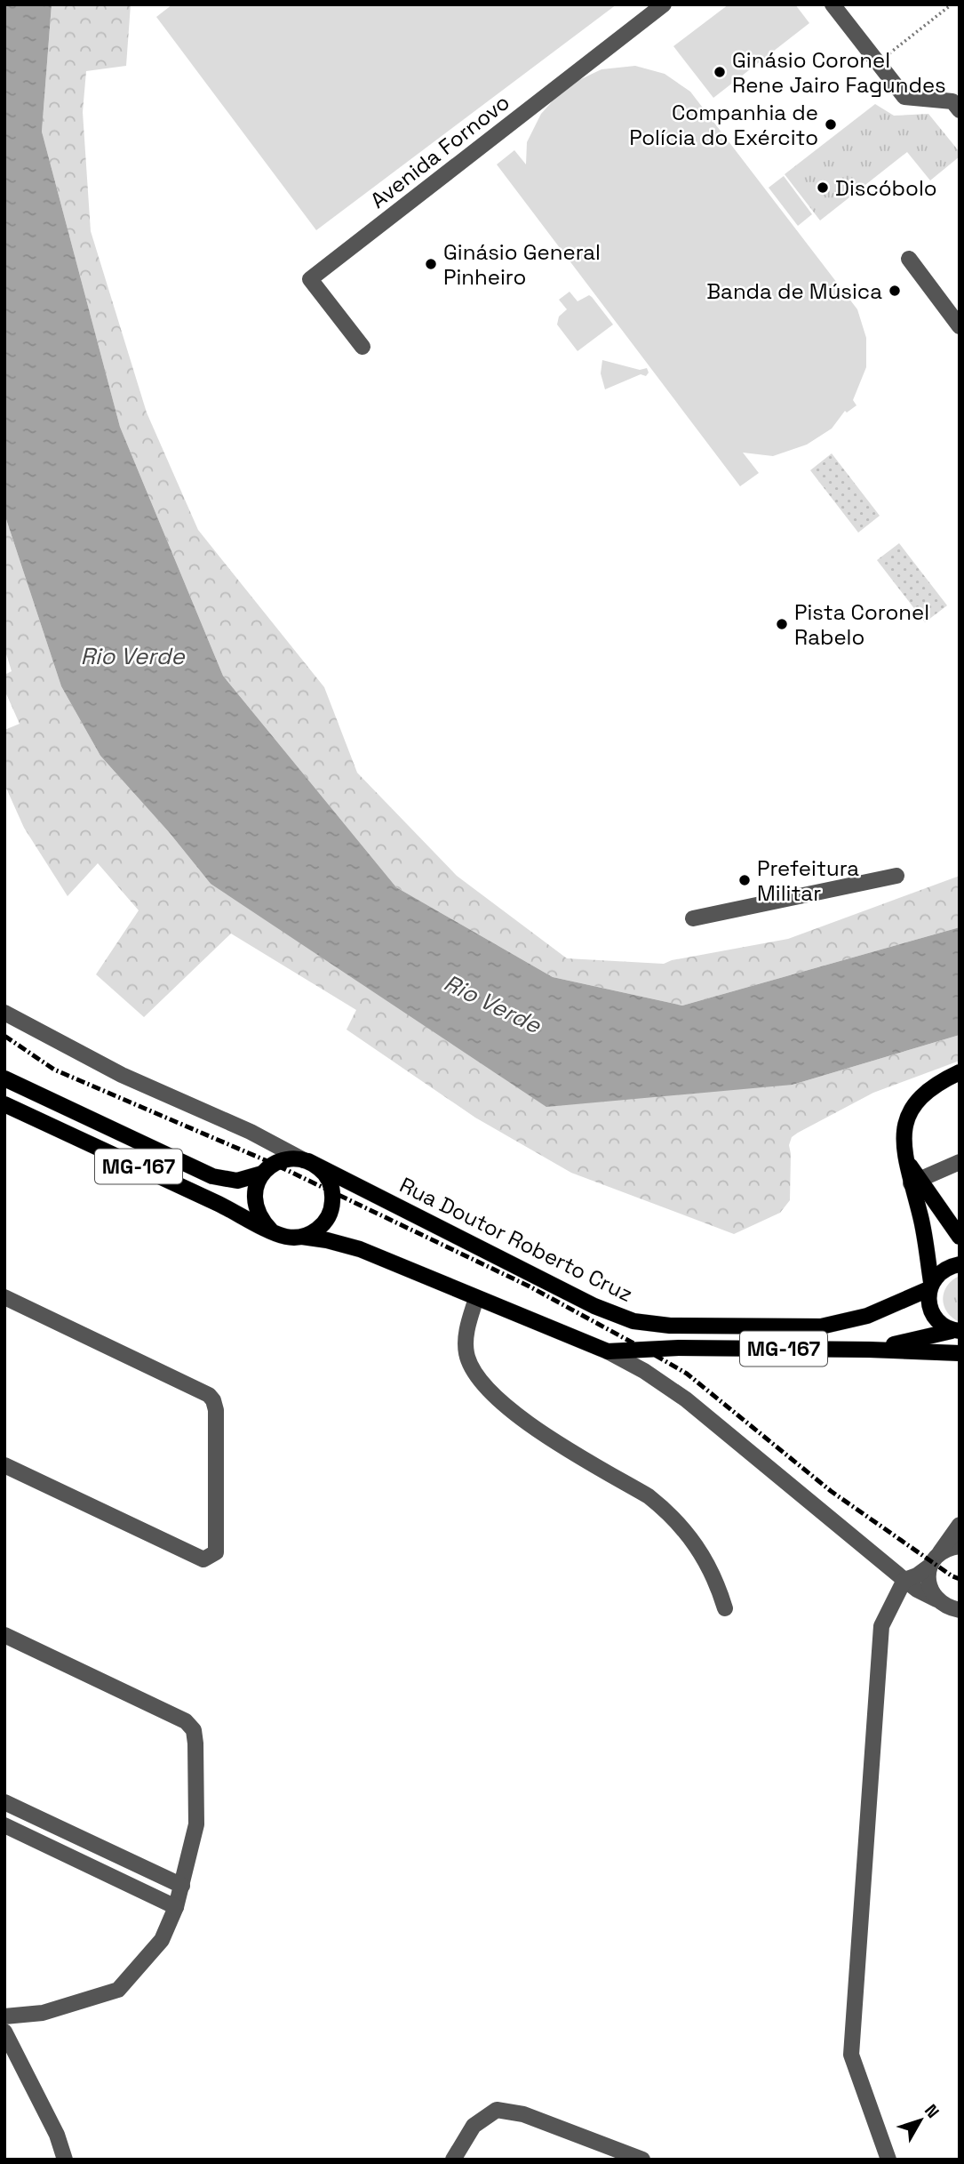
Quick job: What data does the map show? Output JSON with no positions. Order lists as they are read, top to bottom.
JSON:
{
  "streets": {
    "main road": ["MG-167", "Rua Doutor Roberto Cruz"],
    "street": ["Avenida Fornovo"]
  },
  "crossings": [
    ["MG-167", "Rua Doutor Roberto Cruz"]
  ],
  "water": ["Rio Verde"],
  "places": [
    "Ginásio Coronel Rene Jairo Fagundes",
    "Companhia de Polícia do Exército",
    "Discóbolo",
    "Ginásio General Pinheiro",
    "Banda de Música",
    "Pista Coronel Rabelo",
    "Prefeitura Militar"
  ],
  "north": "top right"
}
